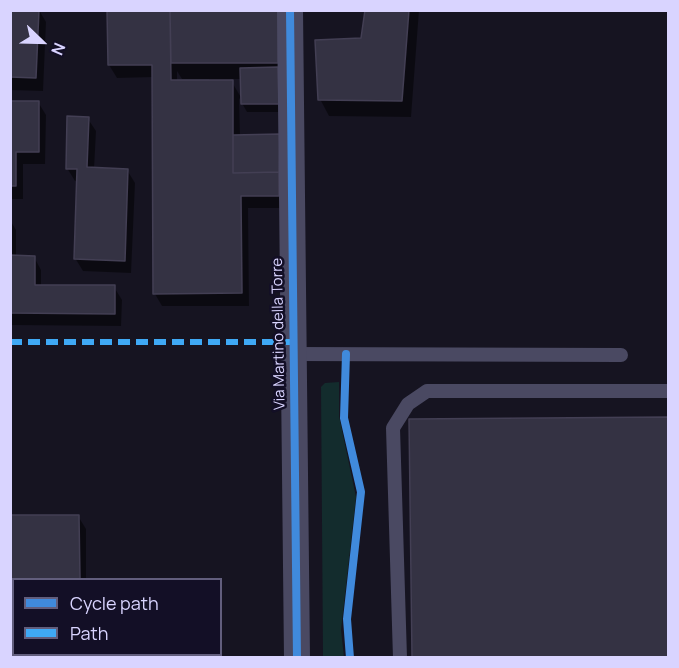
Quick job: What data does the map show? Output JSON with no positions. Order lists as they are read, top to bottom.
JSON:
{
  "streets": {
    "street": ["Via Martino della Torre"]
  },
  "legend": ["Cycle path", "Path"],
  "north": "bottom right"
}
